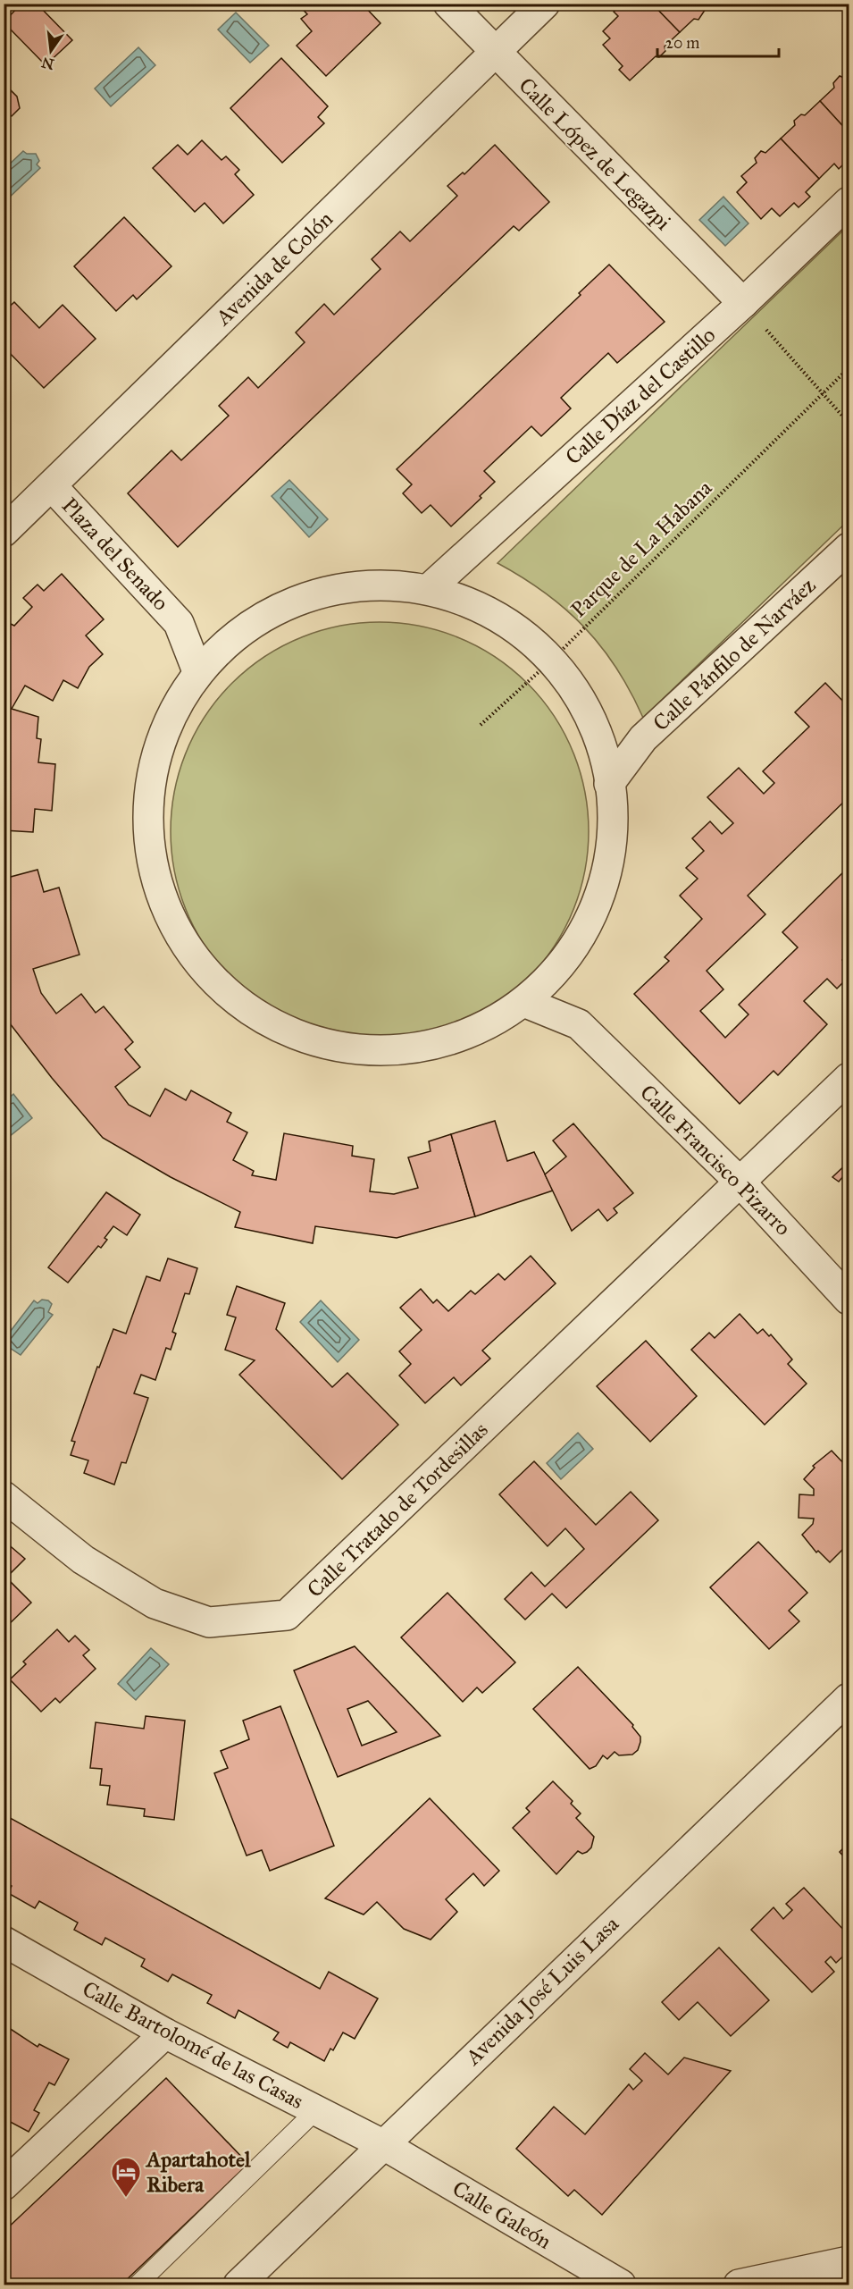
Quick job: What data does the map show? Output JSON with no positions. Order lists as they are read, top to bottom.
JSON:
{
  "streets": {
    "street": [
      "Calle López de Legazpi",
      "Avenida de Colón",
      "Calle Díaz del Castillo",
      "Plaza del Senado",
      "Calle Pánfilo de Narváez",
      "Calle Francisco Pizarro",
      "Calle Tratado de Tordesillas",
      "Avenida José Luis Lasa",
      "Calle Bartolomé de las Casas",
      "Calle Galeón"
    ],
    "path": ["Parque de La Habana"]
  },
  "crossings": [
    ["Calle López de Legazpi", "Avenida de Colón"],
    ["Calle López de Legazpi", "Calle Díaz del Castillo"],
    ["Avenida de Colón", "Plaza del Senado"],
    ["Calle Francisco Pizarro", "Calle Tratado de Tordesillas"],
    ["Avenida José Luis Lasa", "Calle Bartolomé de las Casas"],
    ["Avenida José Luis Lasa", "Calle Galeón"],
    ["Calle Bartolomé de las Casas", "Calle Galeón"]
  ],
  "places": {
    "hotel": ["Apartahotel Ribera"]
  },
  "scale_bar": "20 m",
  "north": "bottom"
}
